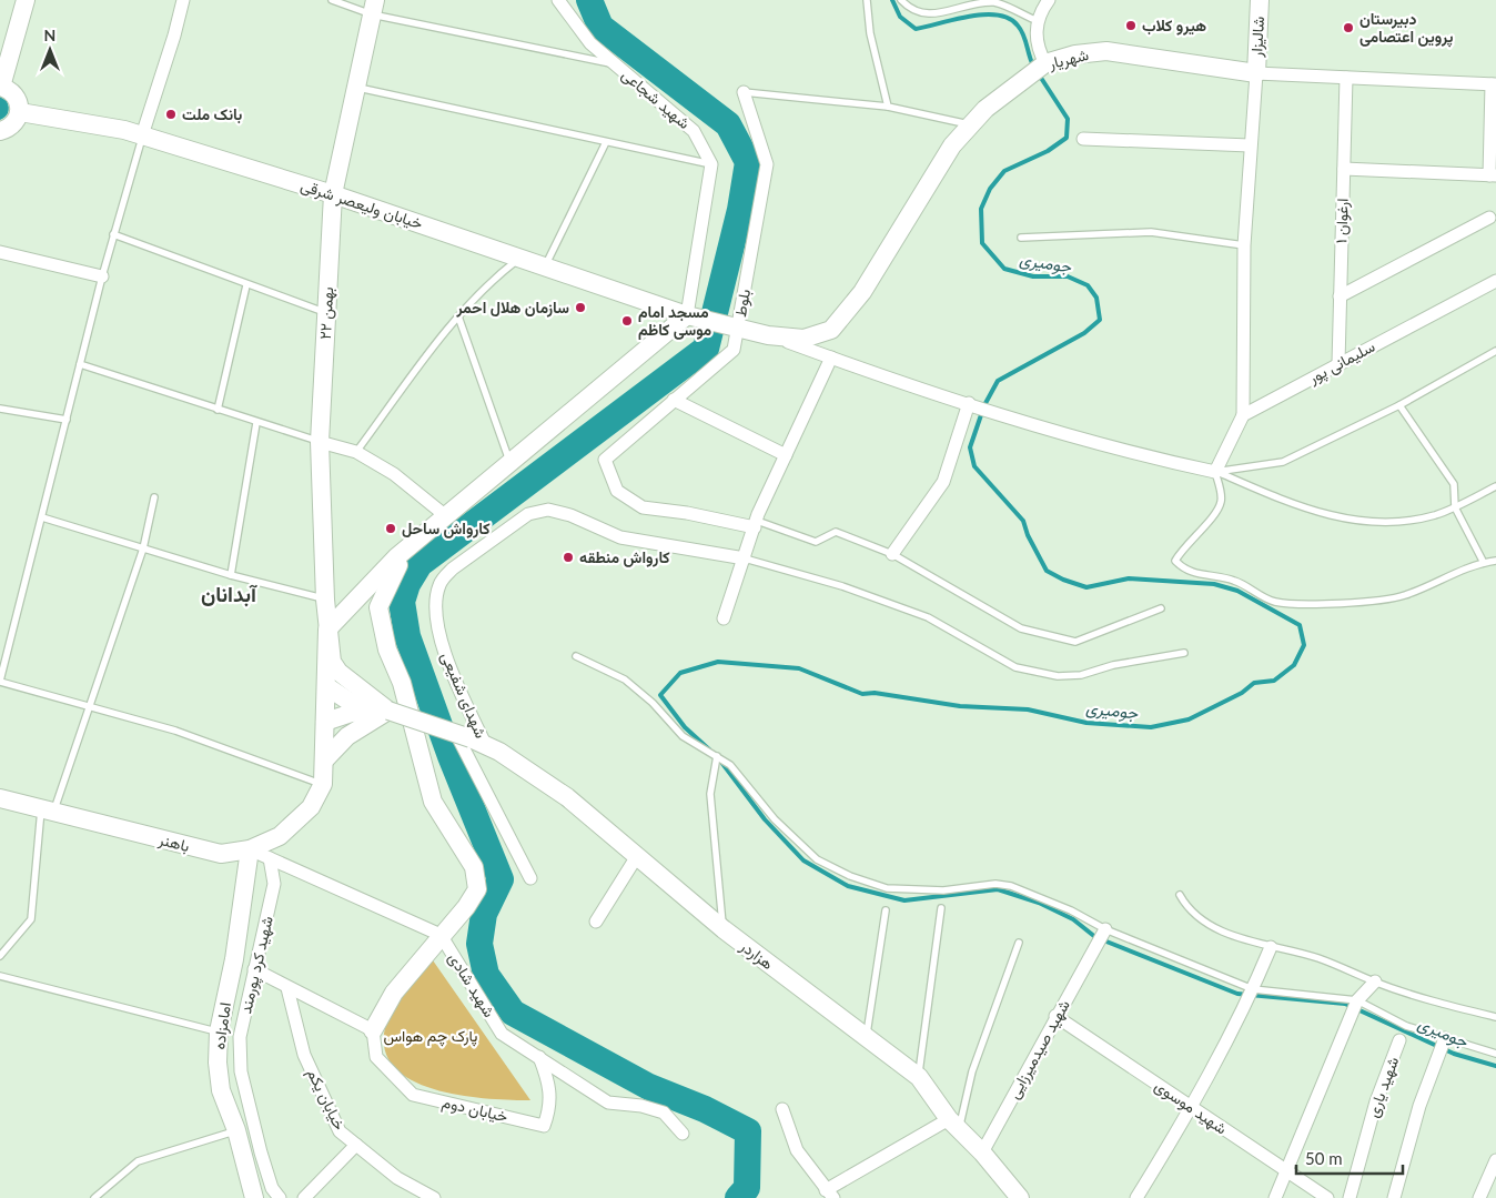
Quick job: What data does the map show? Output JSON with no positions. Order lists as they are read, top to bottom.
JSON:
{
  "streets": {
    "main road": [
      "شالیزار",
      "شهریار",
      "خیابان ولیعصر شرقی",
      "۲۲ بهمن",
      "باهنر",
      "هزاردر",
      "امامزاده"
    ],
    "street": [
      "شهید شجاعی",
      "ارغوان ۱",
      "بلوط",
      "سلیمانی پور",
      "شهدای شفیعی",
      "شهید کرد پورمند",
      "شهید شادی",
      "شهید صیدمیرزایی",
      "شهید یاری",
      "خیابان یکم",
      "شهید موسوی",
      "خیابان دوم"
    ]
  },
  "crossings": [
    ["شالیزار", "شهریار"],
    ["شهریار", "خیابان ولیعصر شرقی"],
    ["شهریار", "ارغوان ۱"],
    ["شهریار", "بلوط"],
    ["خیابان ولیعصر شرقی", "۲۲ بهمن"],
    ["ارغوان ۱", "سلیمانی پور"],
    ["شهدای شفیعی", "هزاردر"],
    ["باهنر", "شهید شادی"],
    ["باهنر", "امامزاده"],
    ["هزاردر", "شهید صیدمیرزایی"],
    ["شهید کرد پورمند", "شهید شادی"],
    ["شهید شادی", "امامزاده"],
    ["شهید شادی", "خیابان دوم"],
    ["شهید صیدمیرزایی", "شهید موسوی"]
  ],
  "districts": ["آبدانان"],
  "water": ["جومیری"],
  "parks": ["پارک چم هواس"],
  "places": [
    "هیرو کلاب",
    "دبیرستان پروین اعتصامی",
    "بانک ملت",
    "سازمان هلال احمر",
    "مسجد امام موسی کاظم",
    "کارواش ساحل",
    "کارواش منطقه"
  ],
  "scale_bar": "50 m",
  "north": "top"
}
